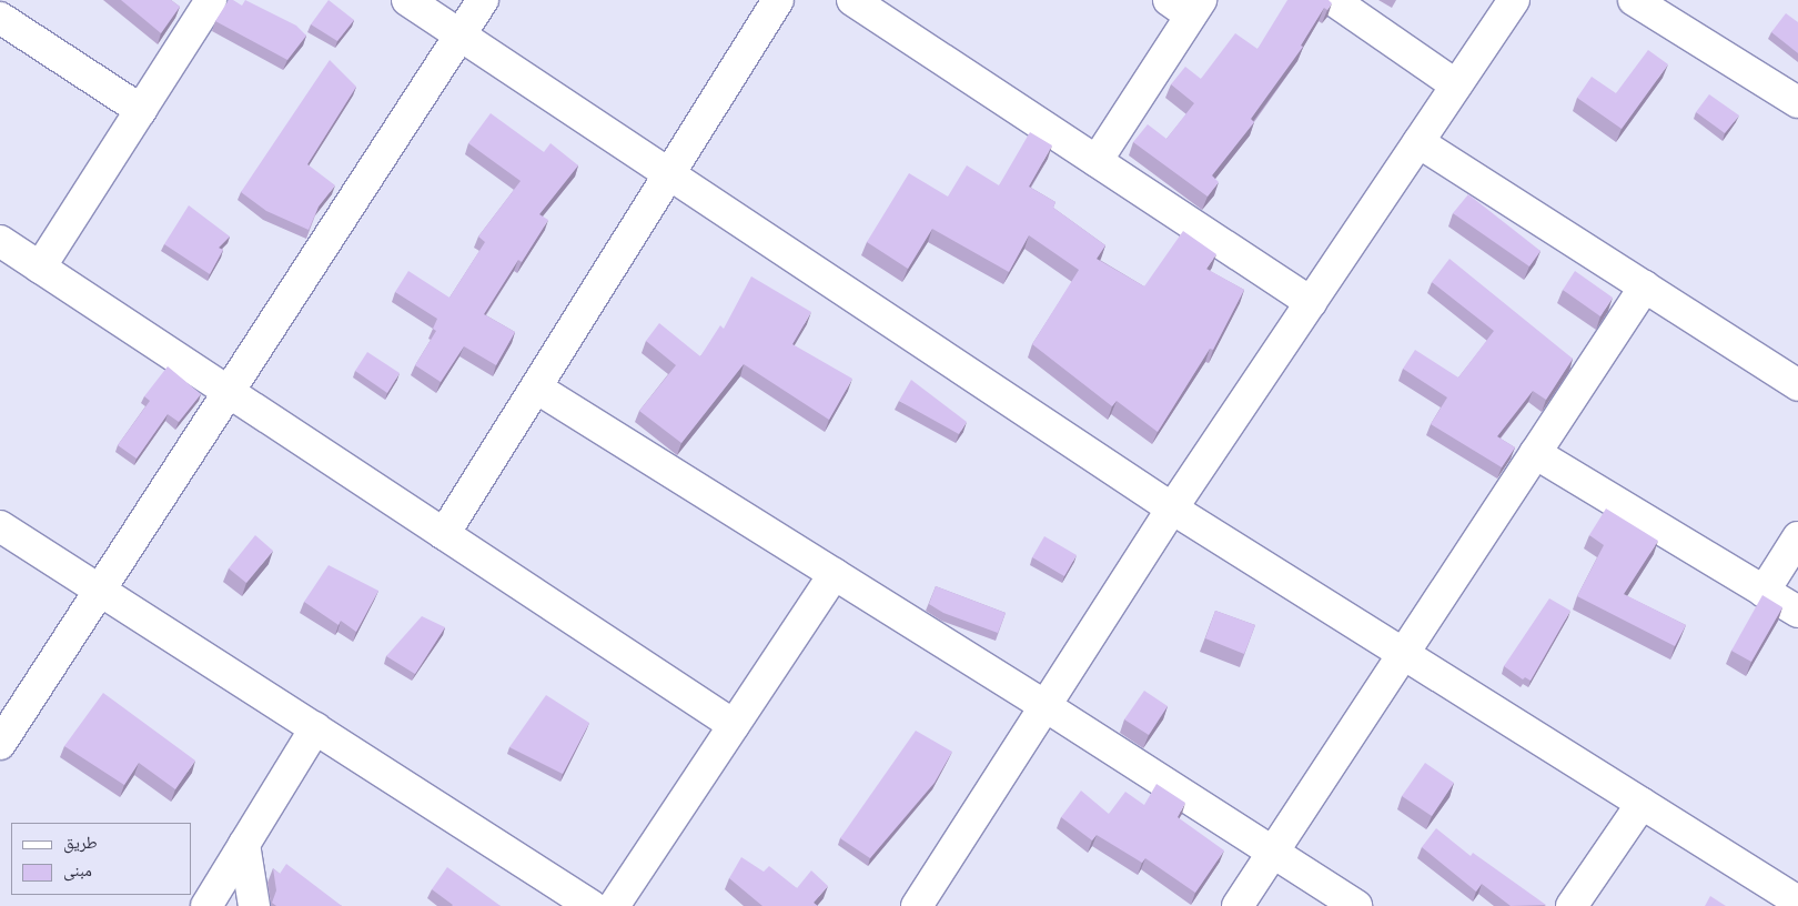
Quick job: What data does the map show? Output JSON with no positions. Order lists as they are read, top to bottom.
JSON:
{
  "legend": ["طريق", "مبنى"]
}
